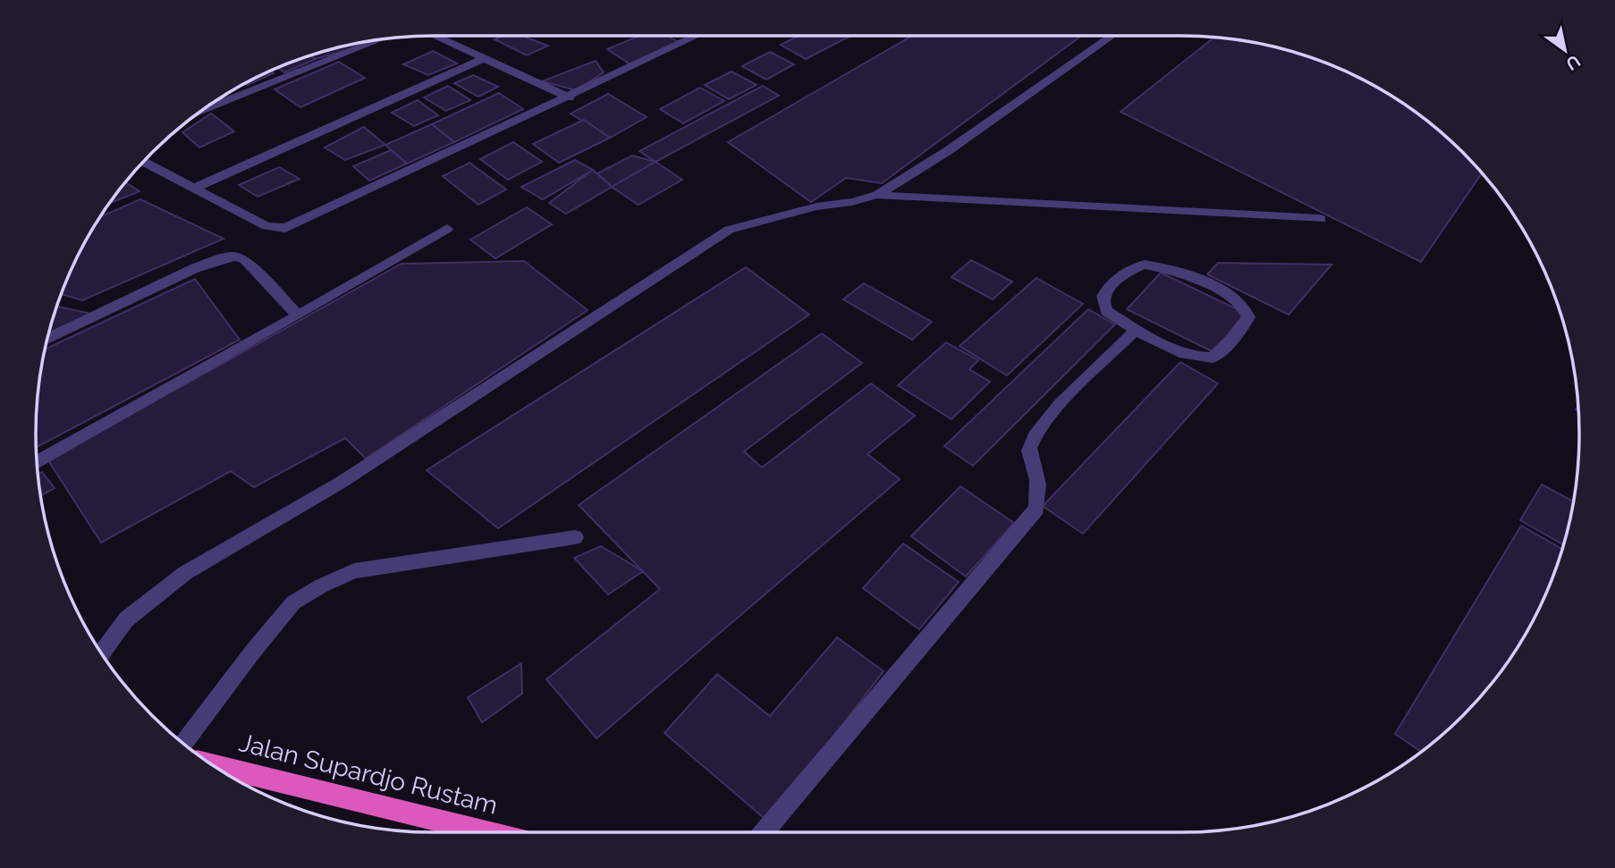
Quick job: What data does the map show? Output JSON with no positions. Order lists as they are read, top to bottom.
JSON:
{
  "streets": {
    "highway": ["Jalan Supardjo Rustam"]
  },
  "north": "bottom right"
}
